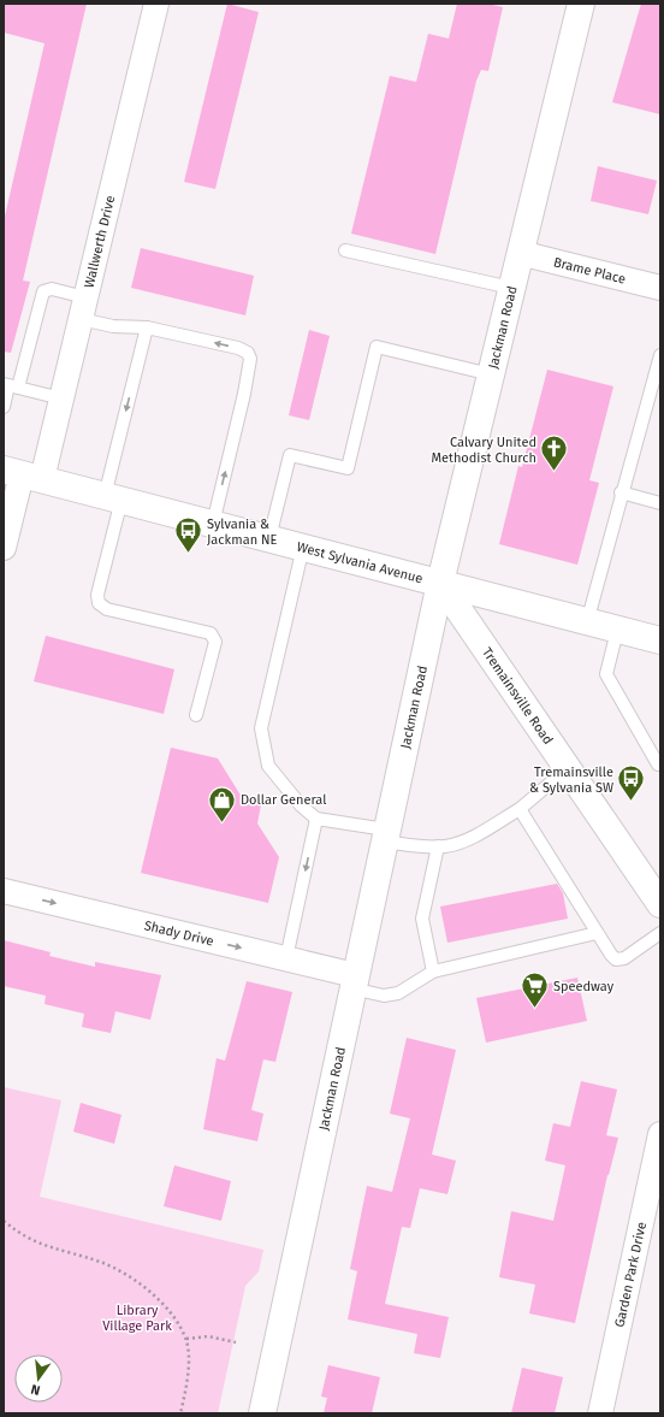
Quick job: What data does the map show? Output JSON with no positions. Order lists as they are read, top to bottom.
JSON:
{
  "streets": {
    "street": [
      "Wallwerth Drive",
      "Brame Place",
      "Jackman Road",
      "West Sylvania Avenue",
      "Tremainsville Road",
      "Shady Drive",
      "Garden Park Drive"
    ]
  },
  "crossings": [
    ["Wallwerth Drive", "West Sylvania Avenue"],
    ["Brame Place", "Jackman Road"],
    ["Jackman Road", "West Sylvania Avenue"],
    ["Jackman Road", "Tremainsville Road"],
    ["Jackman Road", "Shady Drive"],
    ["West Sylvania Avenue", "Tremainsville Road"]
  ],
  "one_way": ["Shady Drive"],
  "parks": ["Library Village Park"],
  "places": {
    "church": ["Calvary United Methodist Church"],
    "bus stop": ["Sylvania & Jackman NE", "Tremainsville & Sylvania SW"],
    "shop": ["Dollar General"],
    "supermarket": ["Speedway"]
  },
  "north": "bottom"
}
